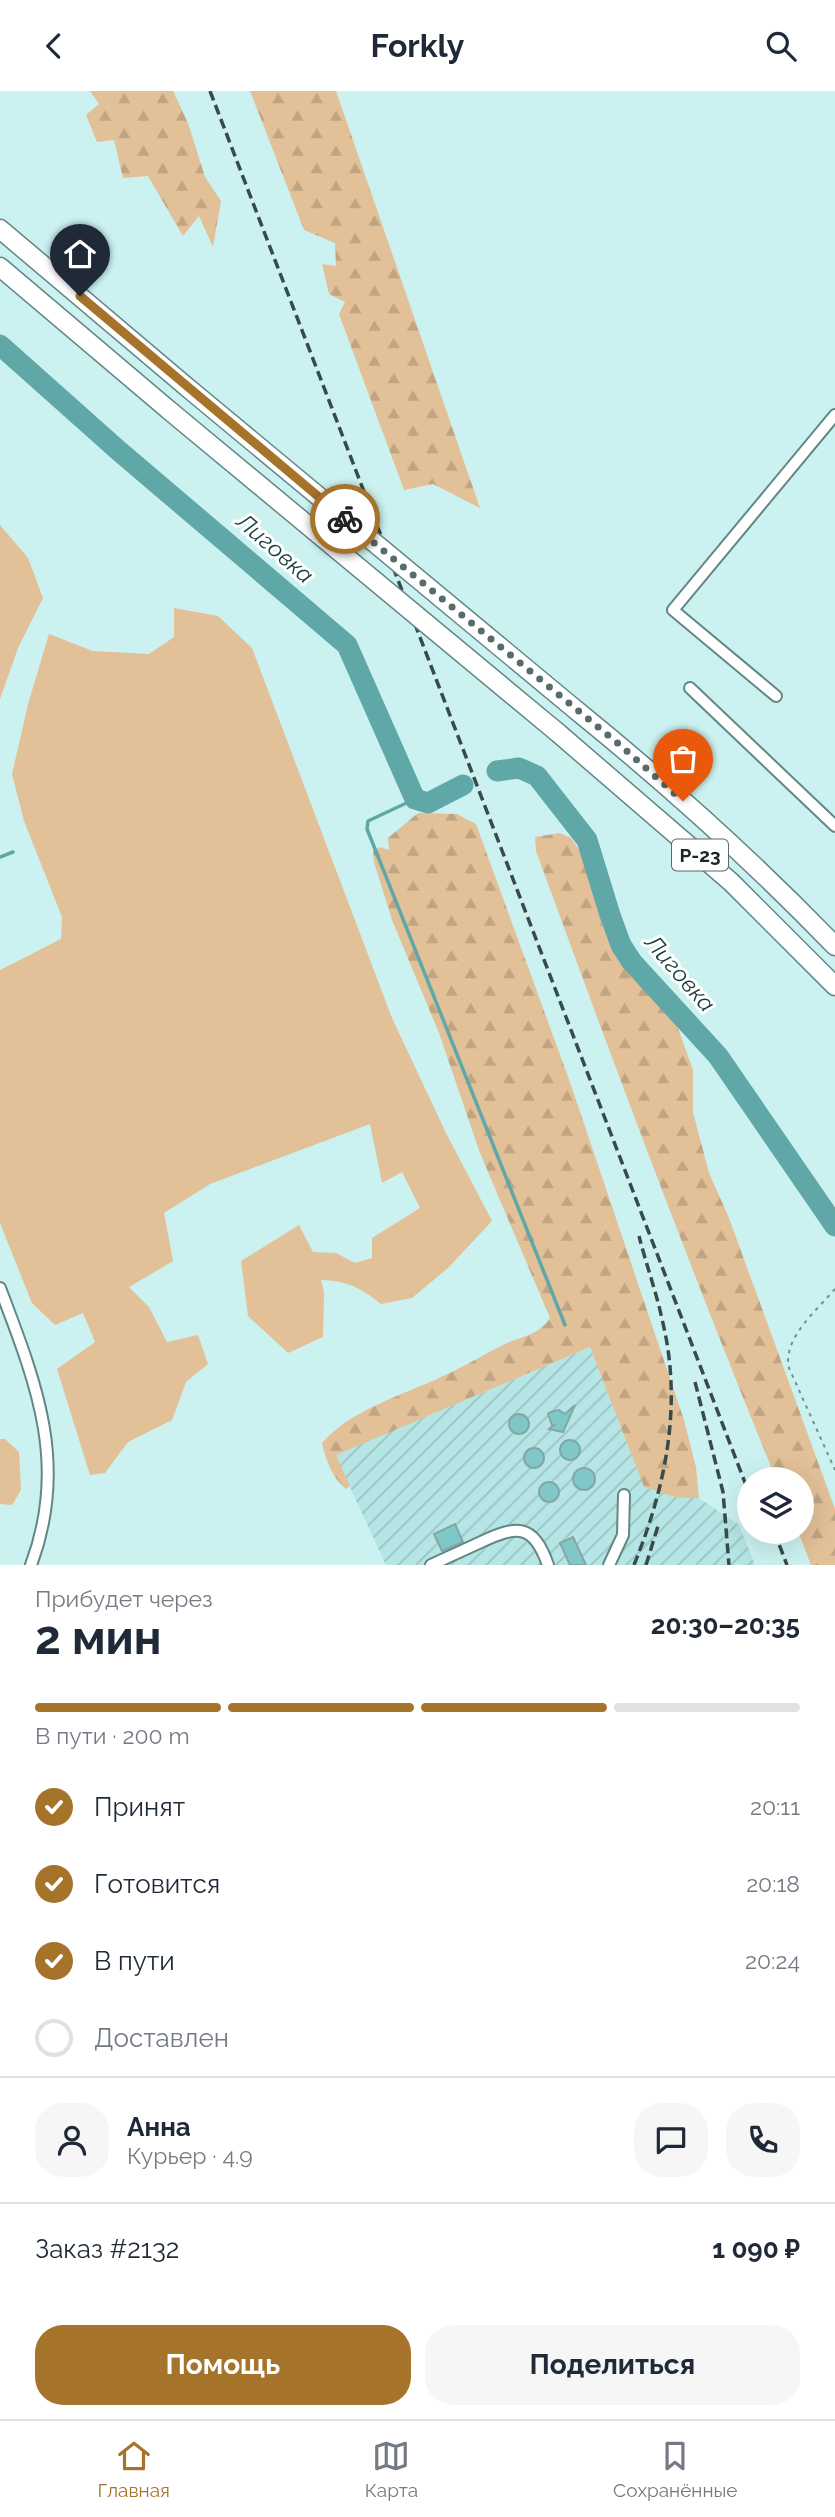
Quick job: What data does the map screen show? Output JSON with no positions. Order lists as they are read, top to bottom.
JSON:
{
  "streets": {
    "highway": ["Р-23"]
  },
  "water": ["Лиговка"],
  "page": {
    "header": "Forkly",
    "heading": ["2 мин", "Прибудет через", "20:30–20:35"],
    "panel": [
      "Анна",
      "Курьер · 4.9",
      "Заказ #2132",
      "1 090 ₽"
    ],
    "bar": "В пути · 200 m",
    "list": [
      ["Принят", "20:11"],
      ["Готовится", "20:18"],
      ["В пути", "20:24"],
      "Доставлен"
    ],
    "buttons": ["Помощь", "Поделиться"],
    "tabs": ["Главная", "Карта", "Сохранённые"]
  }
}
